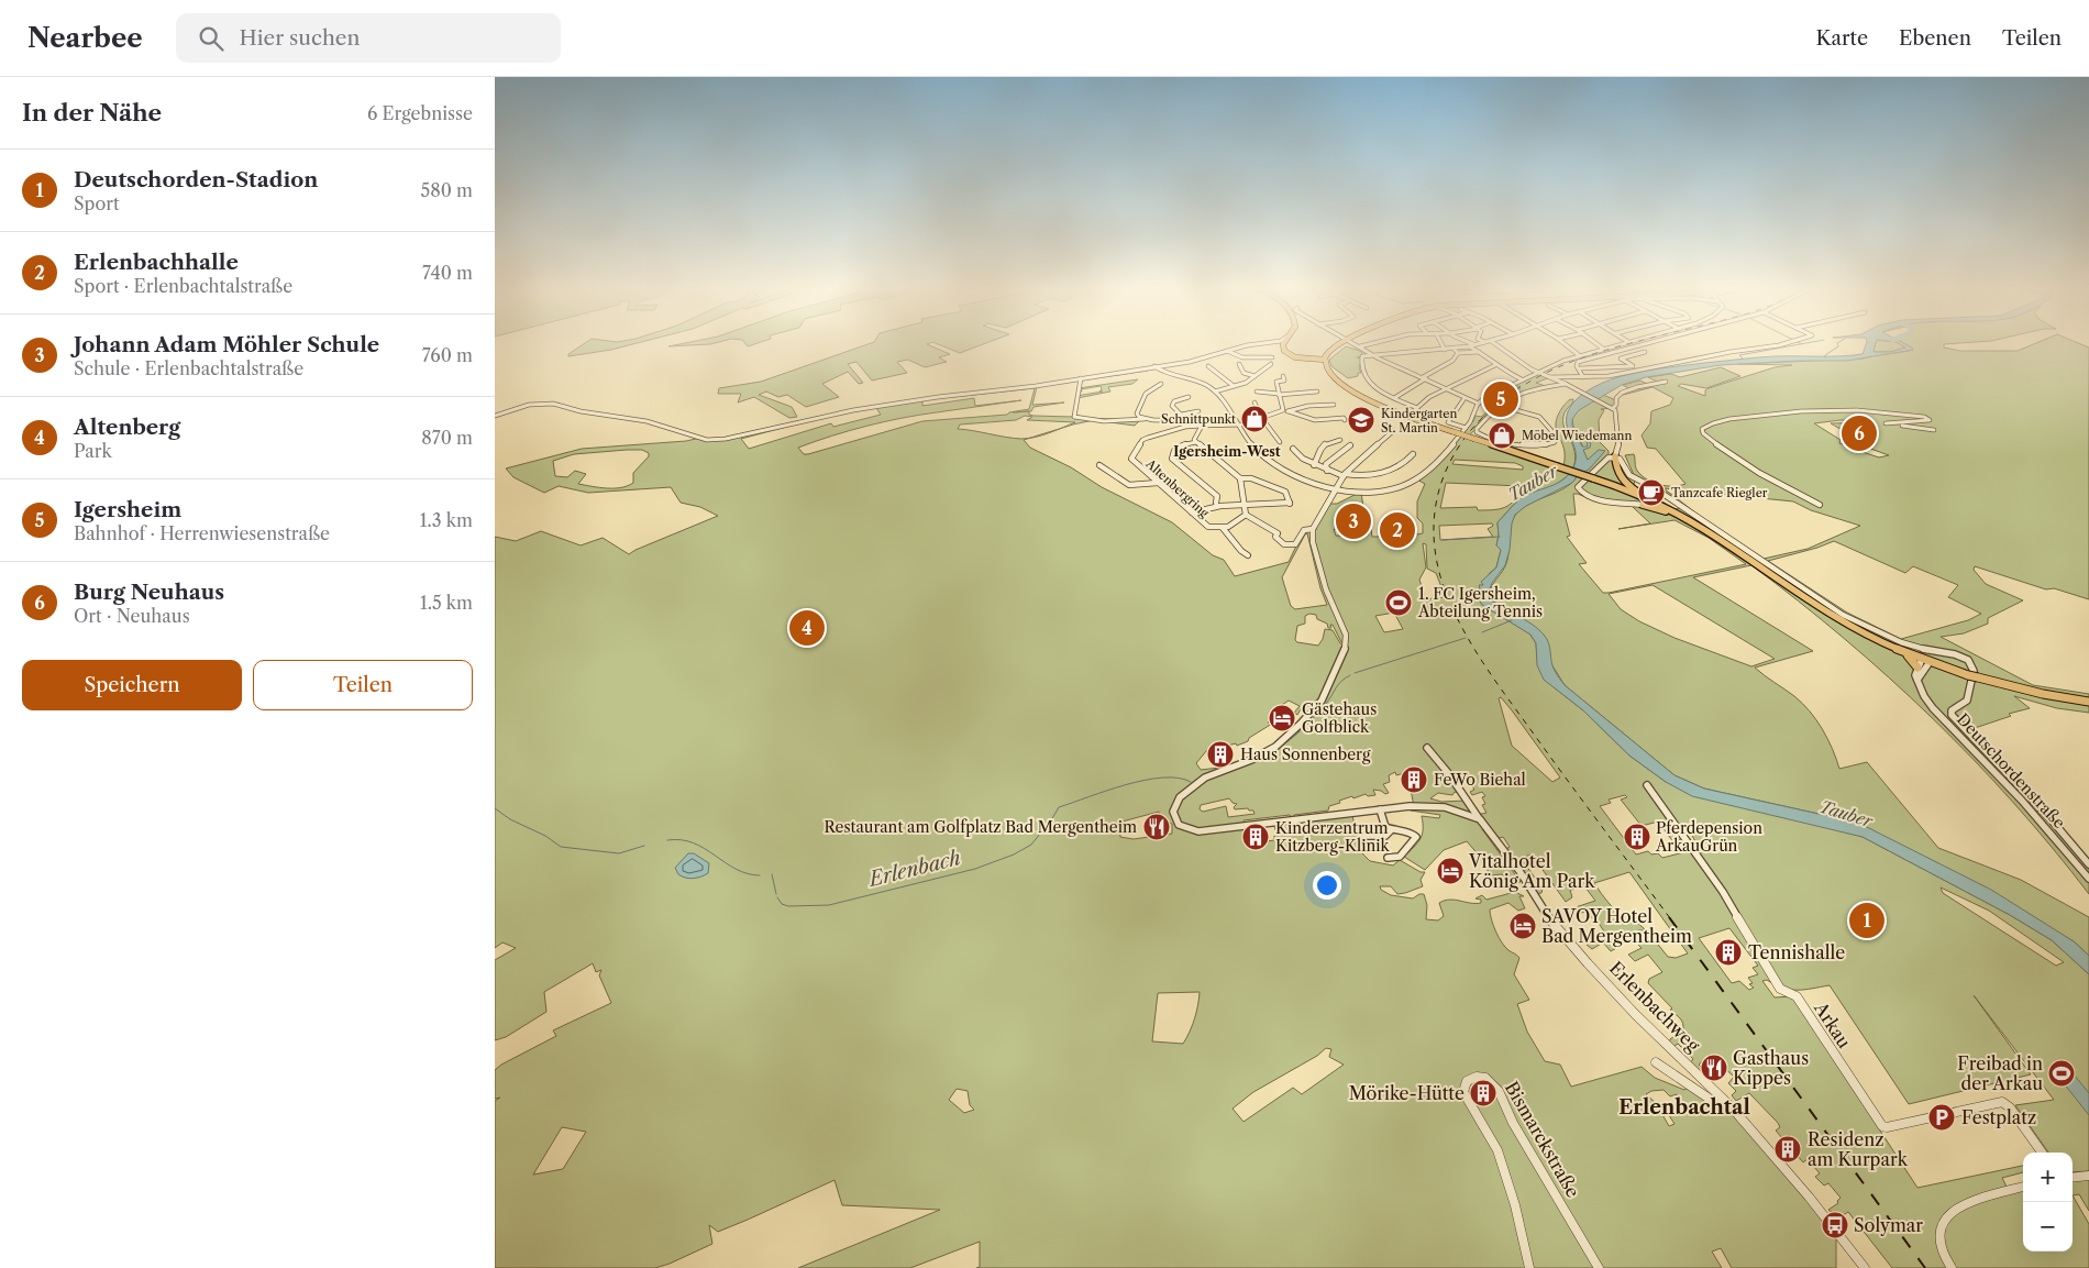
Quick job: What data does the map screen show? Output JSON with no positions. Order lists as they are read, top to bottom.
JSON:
{
  "streets": {
    "street": [
      "Altenbergring",
      "Deutschordenstraße",
      "Erlenbachweg",
      "Arkau",
      "Bismarckstraße"
    ]
  },
  "districts": ["Igersheim-West", "Erlenbachtal"],
  "water": ["Tauber", "Erlenbach"],
  "places": {
    "shop": ["Schnittpunkt", "Möbel Wiedemann"],
    "school or university": ["Kindergarten St. Martin"],
    "cafe": ["Tanzcafe Riegler"],
    "sports": ["1. FC Igersheim, Abteilung Tennis", "Freibad in der Arkau"],
    "hotel": ["Gästehaus Golfblick", "Vitalhotel König Am Park", "SAVOY Hotel Bad Mergentheim"],
    "building": [
      "Haus Sonnenberg",
      "FeWo Biehal",
      "Kinderzentrum Kitzberg-Klinik",
      "Pferdepension ArkauGrün",
      "Tennishalle",
      "Mörike-Hütte",
      "Residenz am Kurpark"
    ],
    "restaurant": ["Restaurant am Golfplatz Bad Mergentheim", "Gasthaus Kippes"],
    "parking": ["Festplatz"],
    "bus stop": ["Solymar"]
  },
  "page": {
    "header": "Nearbee",
    "search": "Hier suchen",
    "nav": ["Karte", "Ebenen", "Teilen"],
    "heading": ["In der Nähe", "6 Ergebnisse"],
    "list": [
      {
        "mark": "1",
        "name": "Deutschorden-Stadion",
        "note": "Sport",
        "value": "580 m"
      },
      {
        "mark": "2",
        "name": "Erlenbachhalle",
        "note": "Sport · Erlenbachtalstraße",
        "value": "740 m"
      },
      {
        "mark": "3",
        "name": "Johann Adam Möhler Schule",
        "note": "Schule · Erlenbachtalstraße",
        "value": "760 m"
      },
      {
        "mark": "4",
        "name": "Altenberg",
        "note": "Park",
        "value": "870 m"
      },
      {
        "mark": "5",
        "name": "Igersheim",
        "note": "Bahnhof · Herrenwiesenstraße",
        "value": "1.3 km"
      },
      {
        "mark": "6",
        "name": "Burg Neuhaus",
        "note": "Ort · Neuhaus",
        "value": "1.5 km"
      }
    ],
    "pins": [
      "5",
      "6",
      "3",
      "2",
      "4",
      "1"
    ],
    "buttons": ["Speichern", "Teilen"],
    "map_buttons": ["+", "−"]
  }
}
